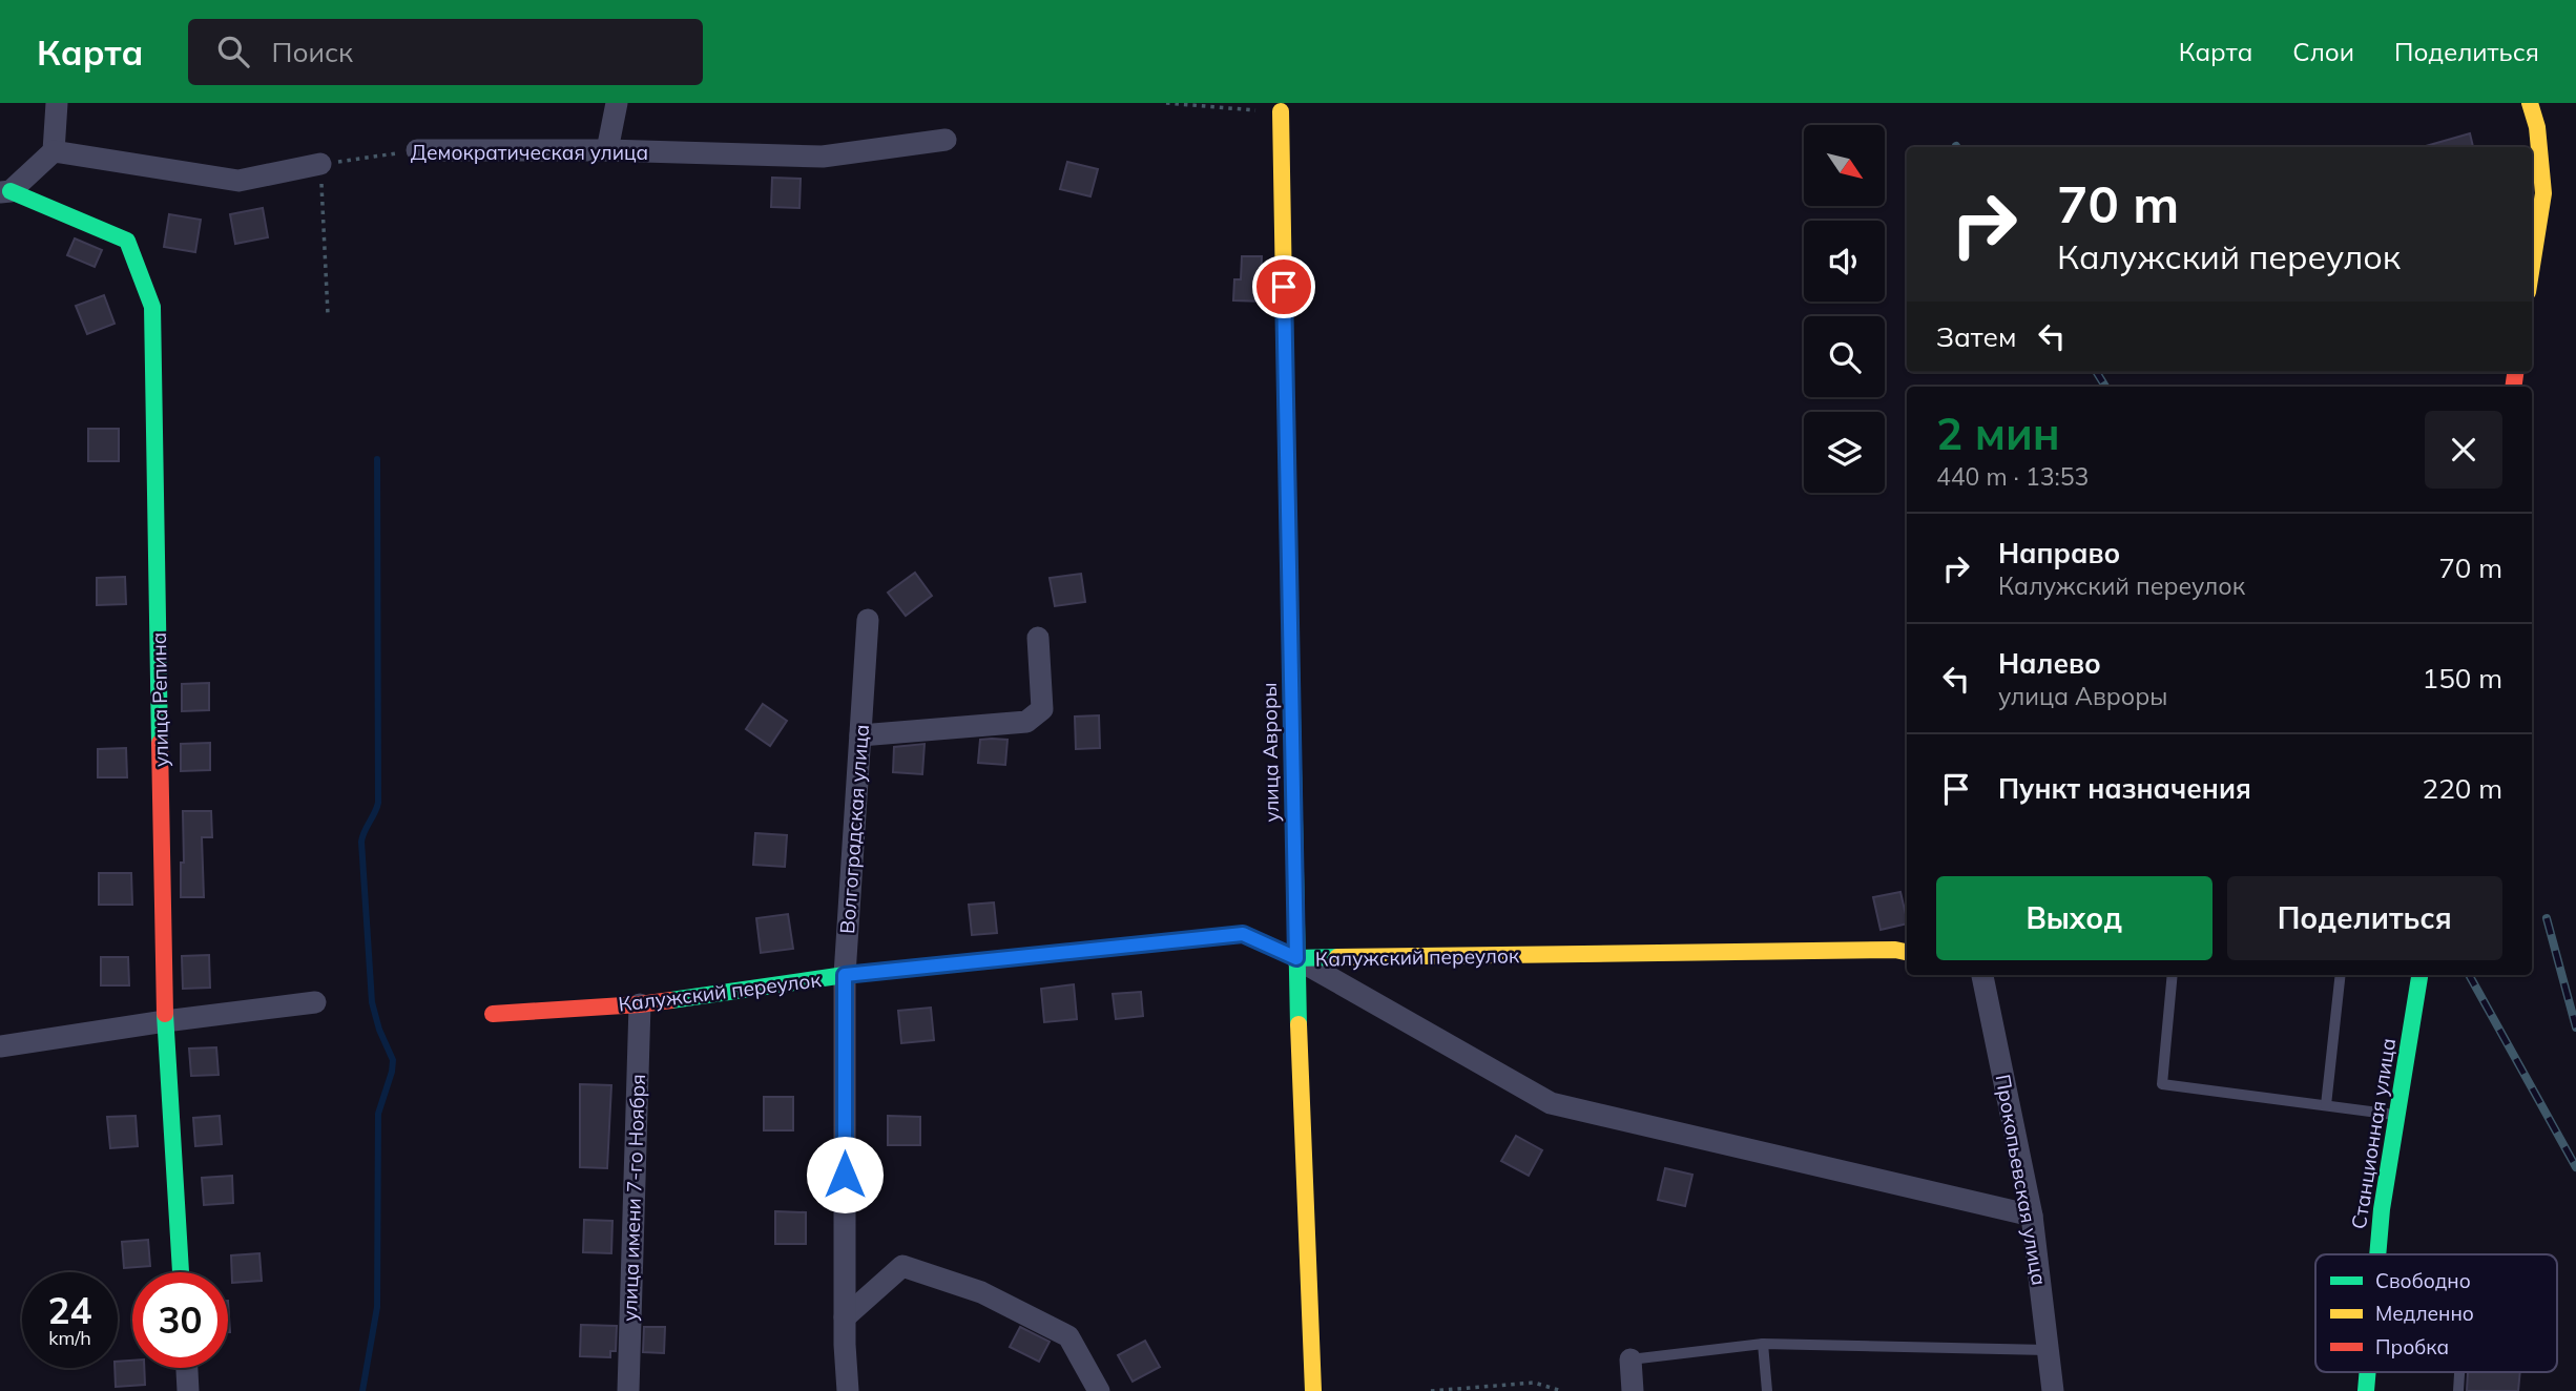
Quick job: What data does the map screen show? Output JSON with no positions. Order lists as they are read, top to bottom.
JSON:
{
  "streets": {
    "street": [
      "Демократическая улица",
      "улица Репина",
      "улица Авроры",
      "Волгоградская улица",
      "Калужский переулок",
      "Станционная улица",
      "Прокопьевская улица",
      "улица имени 7-го Ноября"
    ]
  },
  "crossings": [
    ["улица Авроры", "Калужский переулок"],
    ["Волгоградская улица", "Калужский переулок"],
    ["Калужский переулок", "улица имени 7-го Ноября"]
  ],
  "legend": ["Свободно", "Медленно", "Пробка"],
  "north": "bottom right",
  "page": {
    "header": "Карта",
    "search": "Поиск",
    "nav": ["Карта", "Слои", "Поделиться"],
    "turn": ["70 m", "Калужский переулок"],
    "then": "Затем",
    "heading": ["2 мин", "440 m · 13:53"],
    "list": [
      {
        "name": "Направо",
        "note": "Калужский переулок",
        "value": "70 m"
      },
      {
        "name": "Налево",
        "note": "улица Авроры",
        "value": "150 m"
      },
      {
        "name": "Пункт назначения",
        "value": "220 m"
      }
    ],
    "buttons": ["Выход", "Поделиться"],
    "speed": "24 km/h",
    "limit": "30"
  }
}
